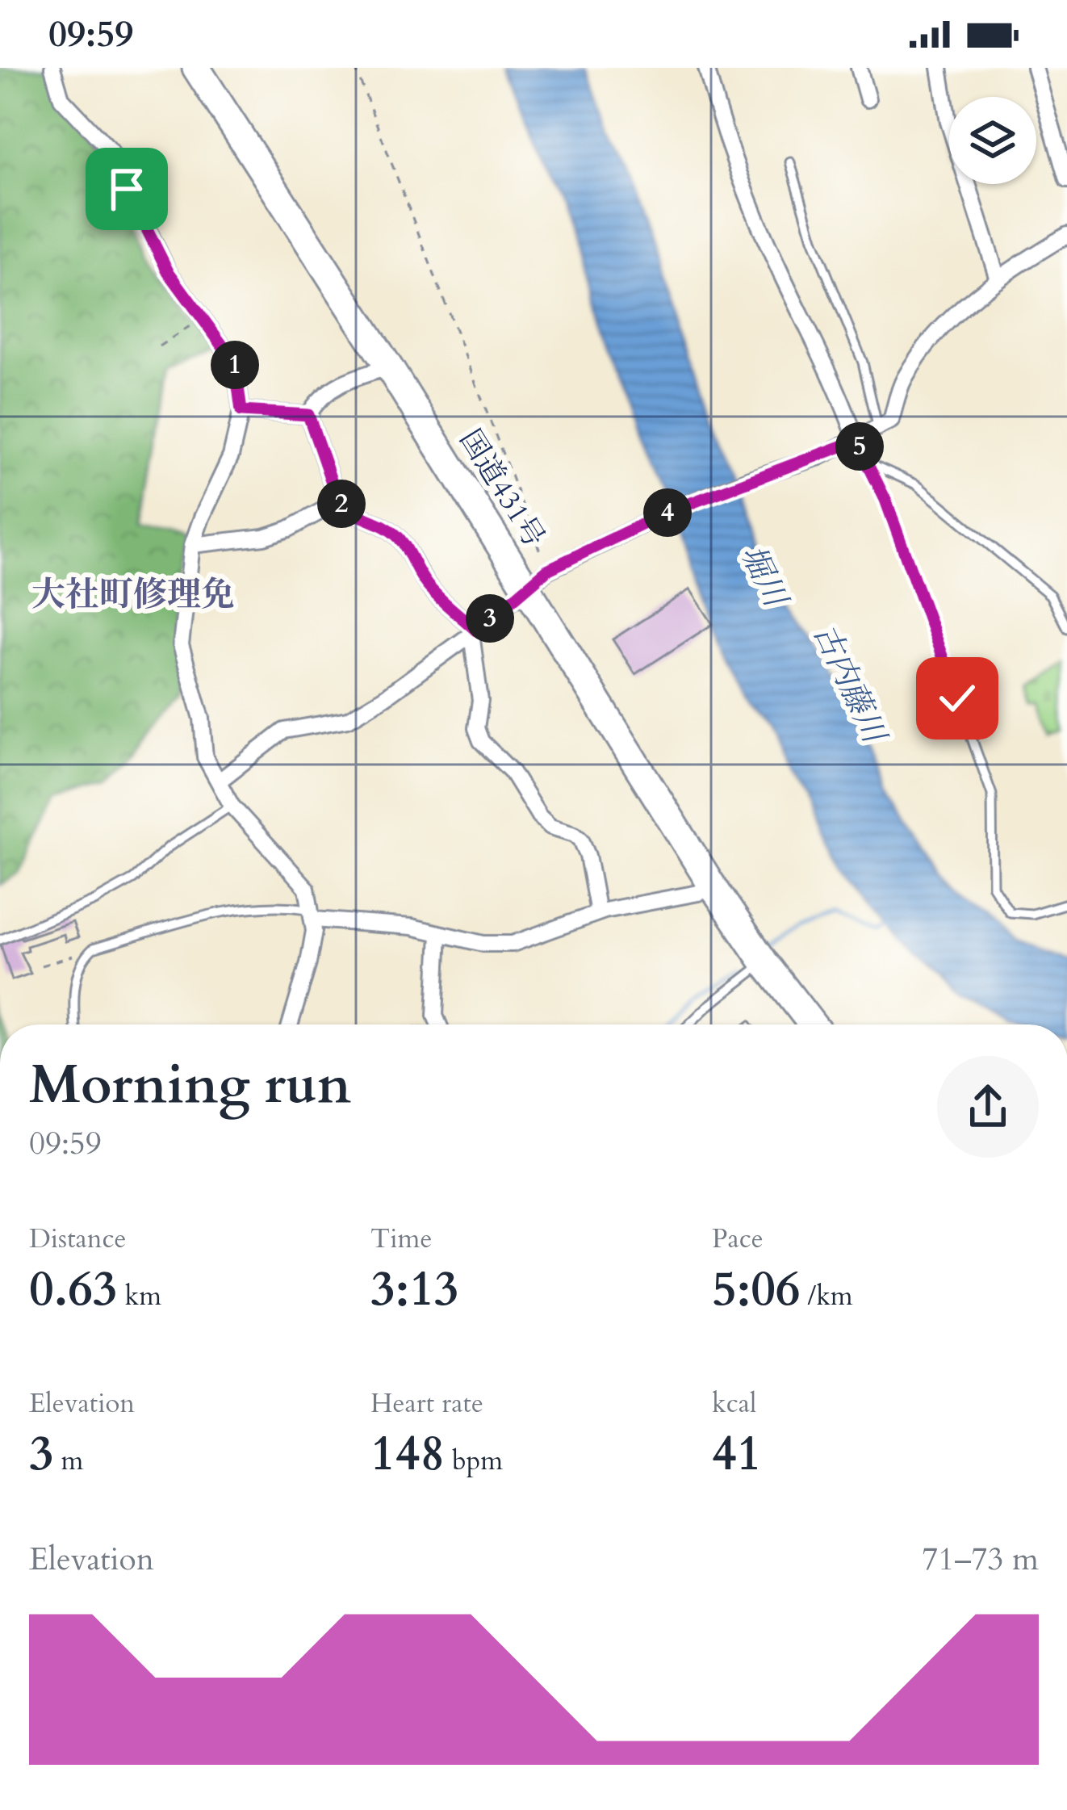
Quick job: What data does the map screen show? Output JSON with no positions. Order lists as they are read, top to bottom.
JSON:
{
  "streets": {
    "highway": ["国道431号"]
  },
  "districts": ["大社町修理免"],
  "water": ["堀川", "古内藤川"],
  "page": {
    "status": "09:59",
    "pins": [
      "1",
      "5",
      "2",
      "4",
      "3"
    ],
    "heading": ["Morning run", "09:59"],
    "stats": [
      ["Distance", "0.63 km"],
      ["Time", "3:13"],
      ["Pace", "5:06 /km"],
      ["Elevation", "3 m"],
      ["Heart rate", "148 bpm"],
      ["kcal", "41"]
    ],
    "chart": ["Elevation", "71–73 m"]
  }
}
